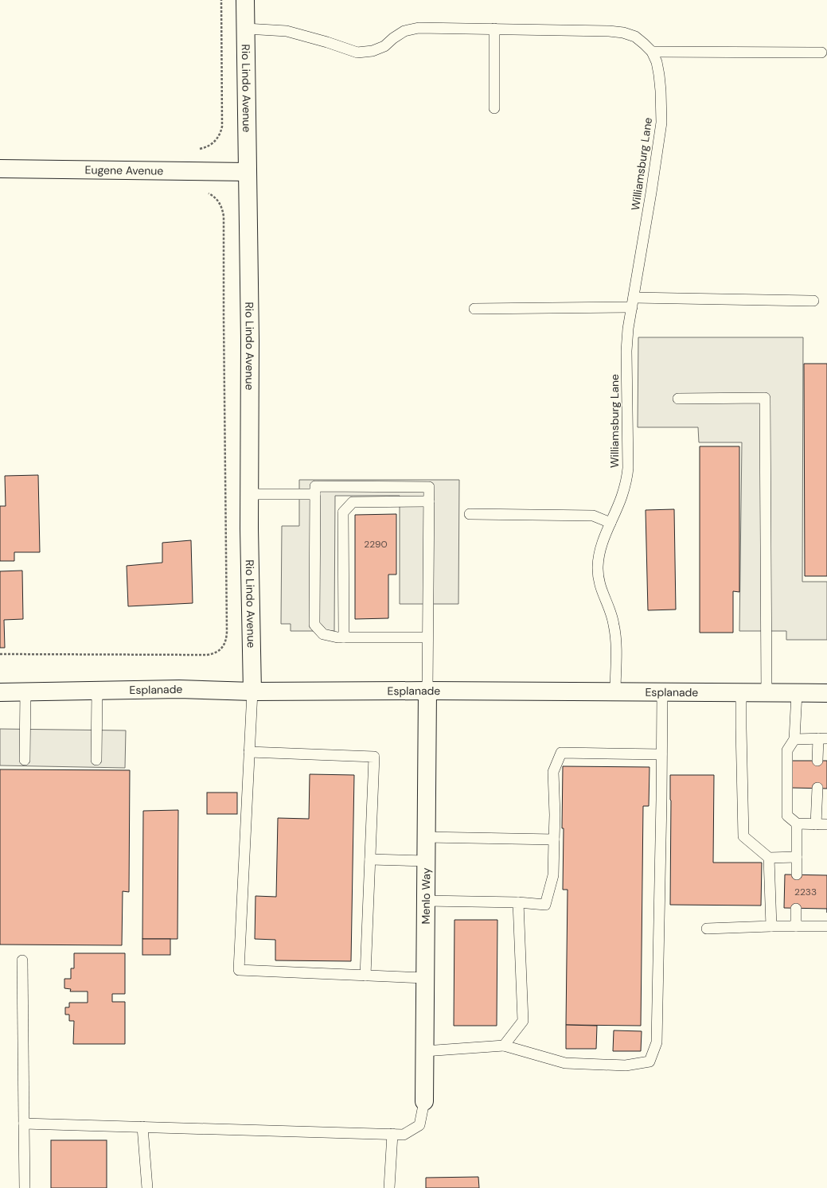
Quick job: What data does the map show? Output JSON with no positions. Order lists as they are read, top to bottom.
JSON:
{
  "streets": {
    "street": [
      "Rio Lindo Avenue",
      "Eugene Avenue",
      "Esplanade",
      "Menlo Way"
    ],
    "lane": ["Williamsburg Lane"]
  },
  "crossings": [
    ["Rio Lindo Avenue", "Williamsburg Lane"],
    ["Rio Lindo Avenue", "Eugene Avenue"],
    ["Rio Lindo Avenue", "Esplanade"],
    ["Williamsburg Lane", "Esplanade"],
    ["Esplanade", "Menlo Way"]
  ],
  "house_numbers": ["2290", "2233"]
}
